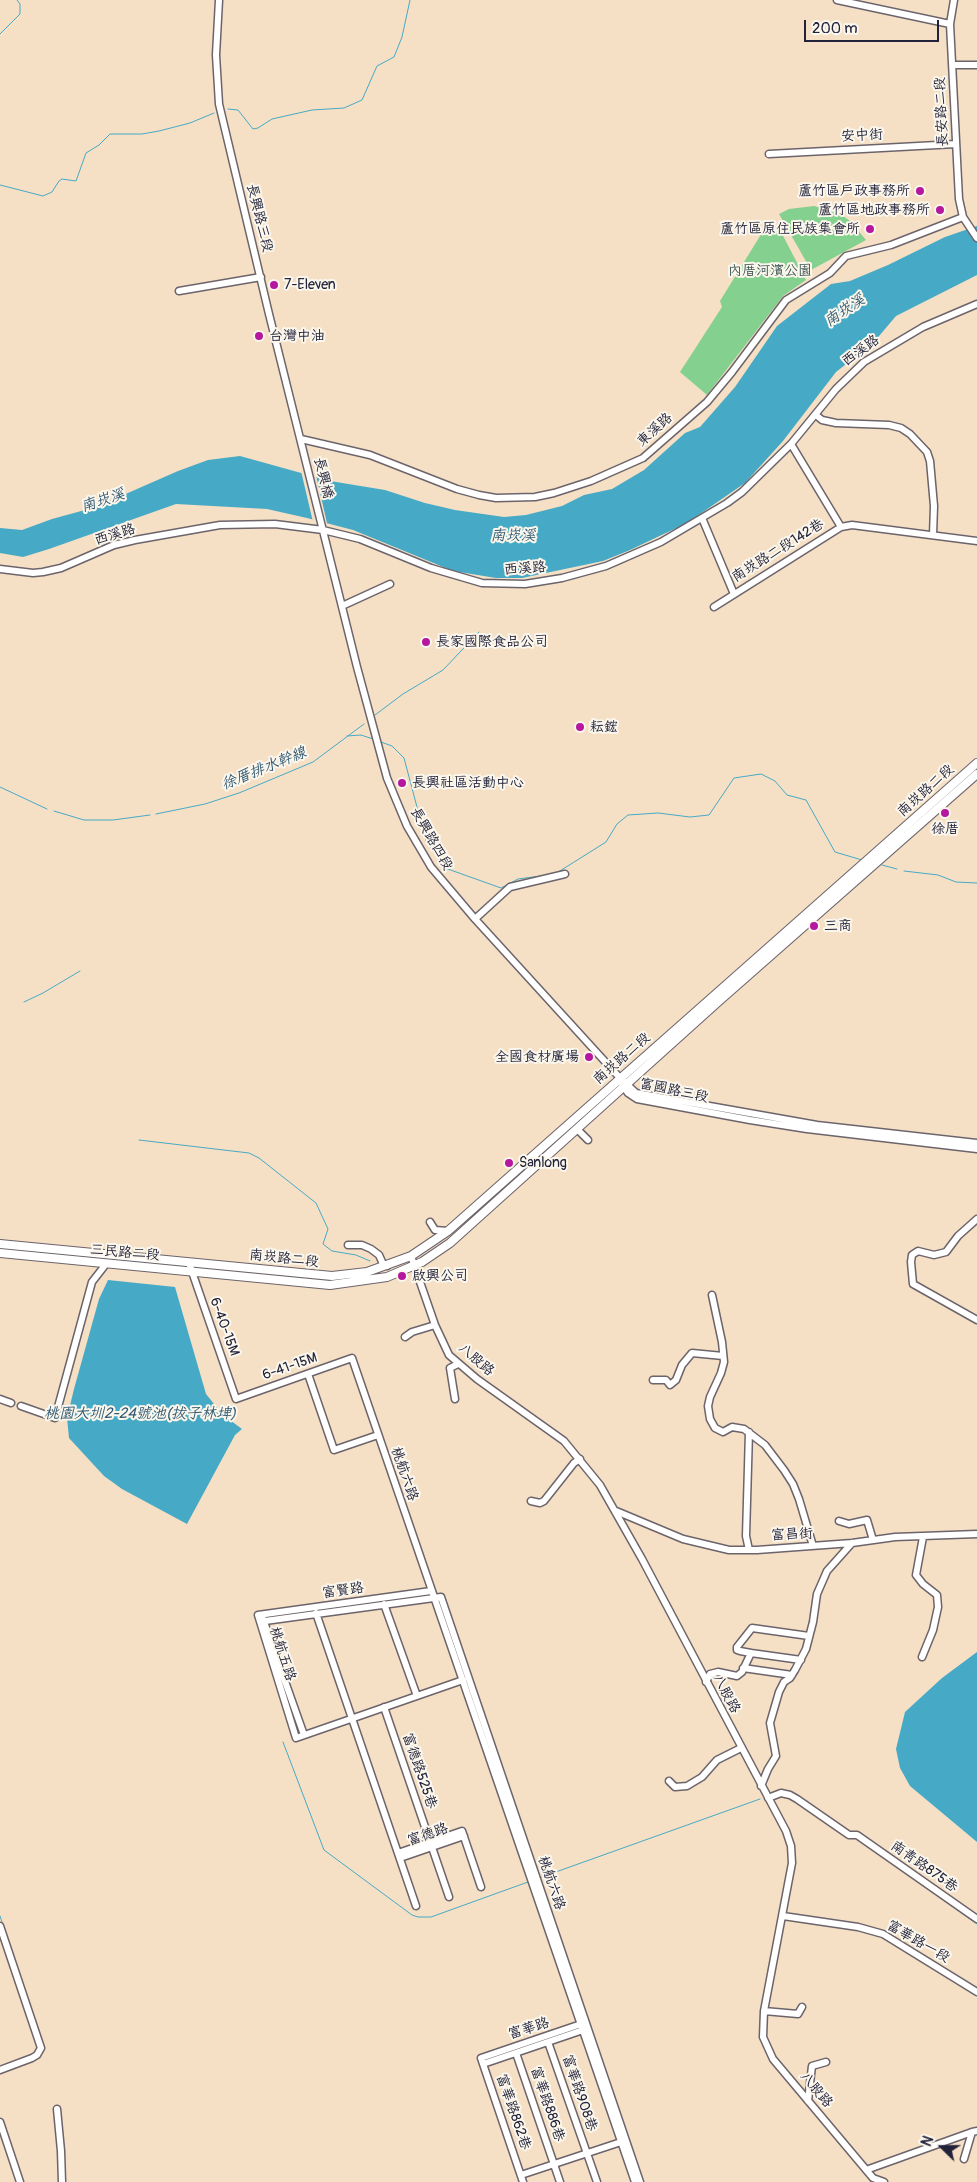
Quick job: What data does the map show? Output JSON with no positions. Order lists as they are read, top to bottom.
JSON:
{
  "streets": {
    "main road": ["南崁路二段", "三民路二段"],
    "street": [
      "長安路二段",
      "安中街",
      "長興路三段",
      "西溪路",
      "東溪路",
      "長興橋",
      "南崁路二段142巷",
      "長興路四段",
      "富國路三段",
      "6-40-15M",
      "八股路",
      "6-41-15M",
      "桃航六路",
      "富昌街",
      "富賢路",
      "桃航五路",
      "富德路525巷",
      "富德路",
      "南青路875巷",
      "富華路一段",
      "富華路",
      "富華路908巷",
      "富華路886巷",
      "富華路862巷"
    ]
  },
  "crossings": [
    ["長安路二段", "安中街"],
    ["長安路二段", "東溪路"],
    ["長興路三段", "東溪路"],
    ["長興路三段", "長興橋"],
    ["西溪路", "長興橋"],
    ["西溪路", "長興路四段"],
    ["東溪路", "長興橋"],
    ["長興橋", "長興路四段"],
    ["南崁路二段", "長興路四段"],
    ["南崁路二段", "富國路三段"],
    ["南崁路二段", "三民路二段"],
    ["南崁路二段", "八股路"],
    ["長興路四段", "富國路三段"],
    ["三民路二段", "6-40-15M"],
    ["6-40-15M", "6-41-15M"],
    ["八股路", "富昌街"],
    ["八股路", "南青路875巷"],
    ["八股路", "富華路一段"],
    ["6-41-15M", "桃航六路"],
    ["桃航六路", "富賢路"],
    ["桃航六路", "富華路"],
    ["富賢路", "桃航五路"],
    ["富德路525巷", "富德路"],
    ["富華路", "富華路908巷"],
    ["富華路", "富華路886巷"],
    ["富華路", "富華路862巷"]
  ],
  "water": ["南崁溪", "徐厝排水幹線", "桃園大圳2-24號池(拔子林埤)"],
  "parks": ["內厝河濱公園"],
  "places": [
    "蘆竹區戶政事務所",
    "蘆竹區地政事務所",
    "蘆竹區原住民族集會所",
    "7-Eleven",
    "台灣中油",
    "長家國際食品公司",
    "耘鋐",
    "長興社區活動中心",
    "徐厝",
    "三商",
    "全國食材廣場",
    "Sanlong",
    "啟興公司"
  ],
  "scale_bar": "200 m",
  "north": "left"
}
